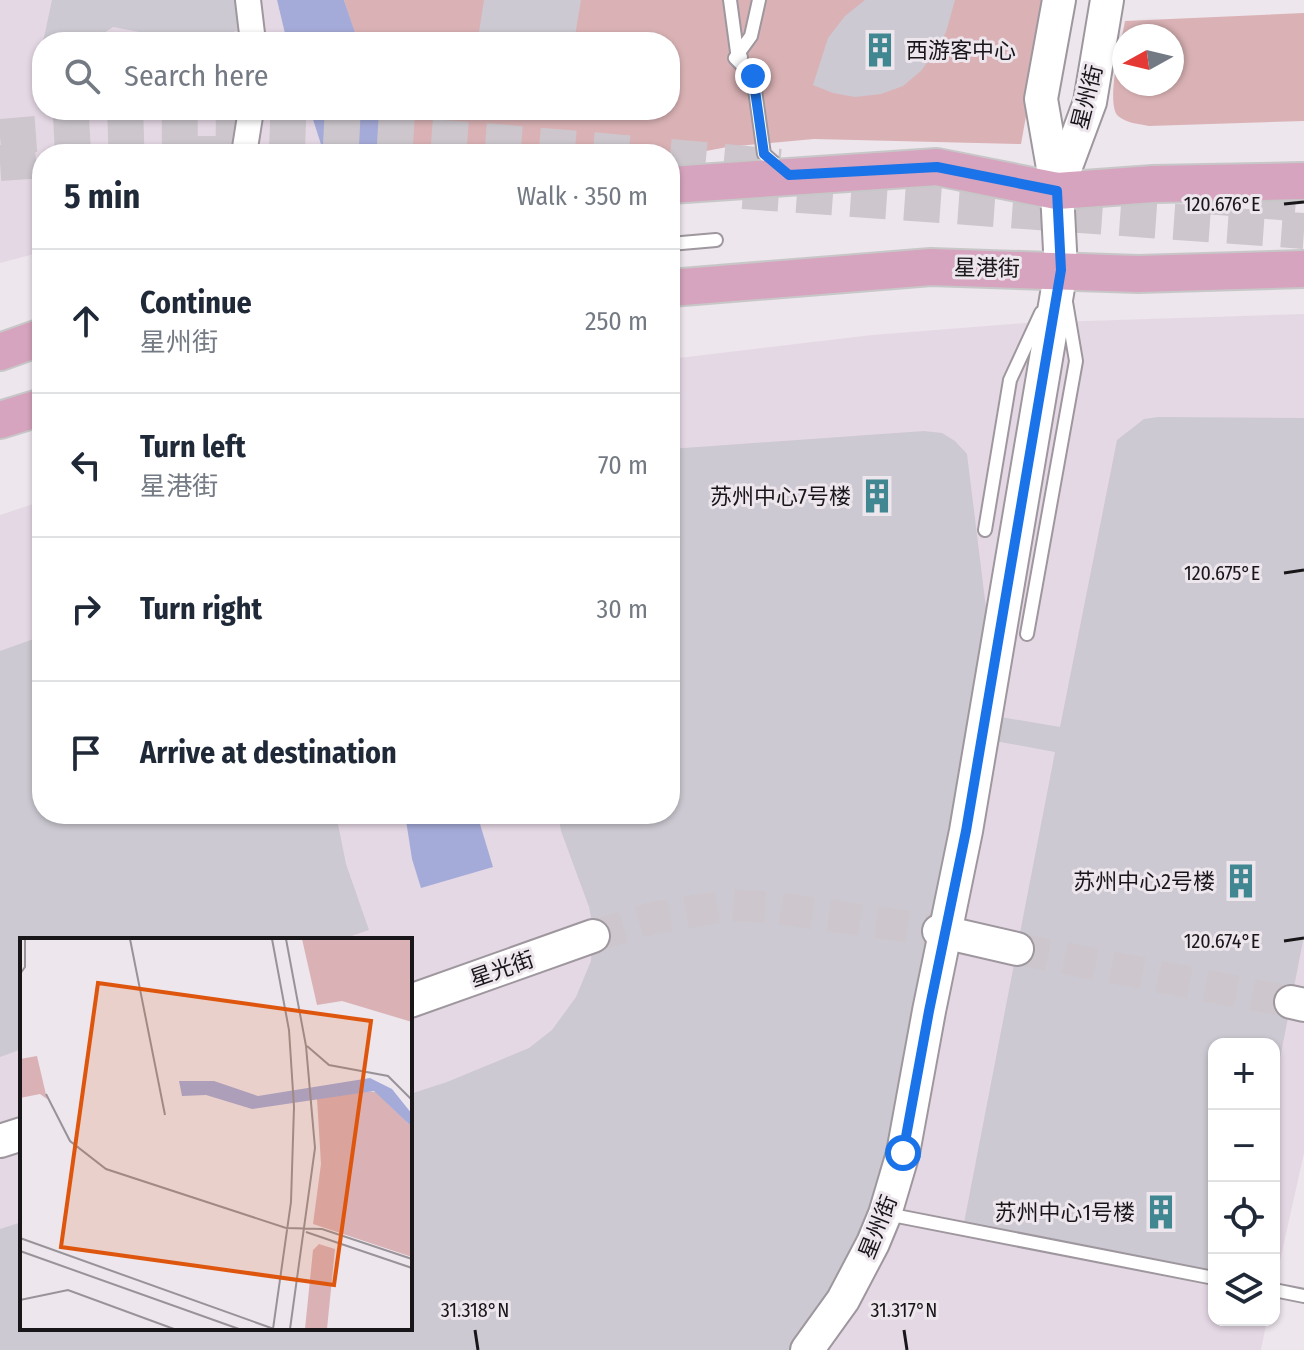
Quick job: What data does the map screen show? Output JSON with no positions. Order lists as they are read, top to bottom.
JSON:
{
  "streets": {
    "main road": ["星港街"],
    "street": ["星州街", "星光街"]
  },
  "crossings": [
    ["星州街", "星港街"]
  ],
  "places": {
    "building": [
      "西游客中心",
      "苏州中心7号楼",
      "苏州中心2号楼",
      "苏州中心1号楼"
    ]
  },
  "north": "left",
  "page": {
    "search": "Search here",
    "heading": ["5 min", "Walk · 350 m"],
    "list": [
      ["Continue", "星州街", "250 m"],
      ["Turn left", "星港街", "70 m"],
      ["Turn right", "30 m"],
      "Arrive at destination"
    ],
    "map_buttons": ["+", "−"]
  },
  "coordinates": [
    "120.676°E",
    "120.675°E",
    "120.674°E",
    "31.318°N",
    "31.317°N"
  ]
}
